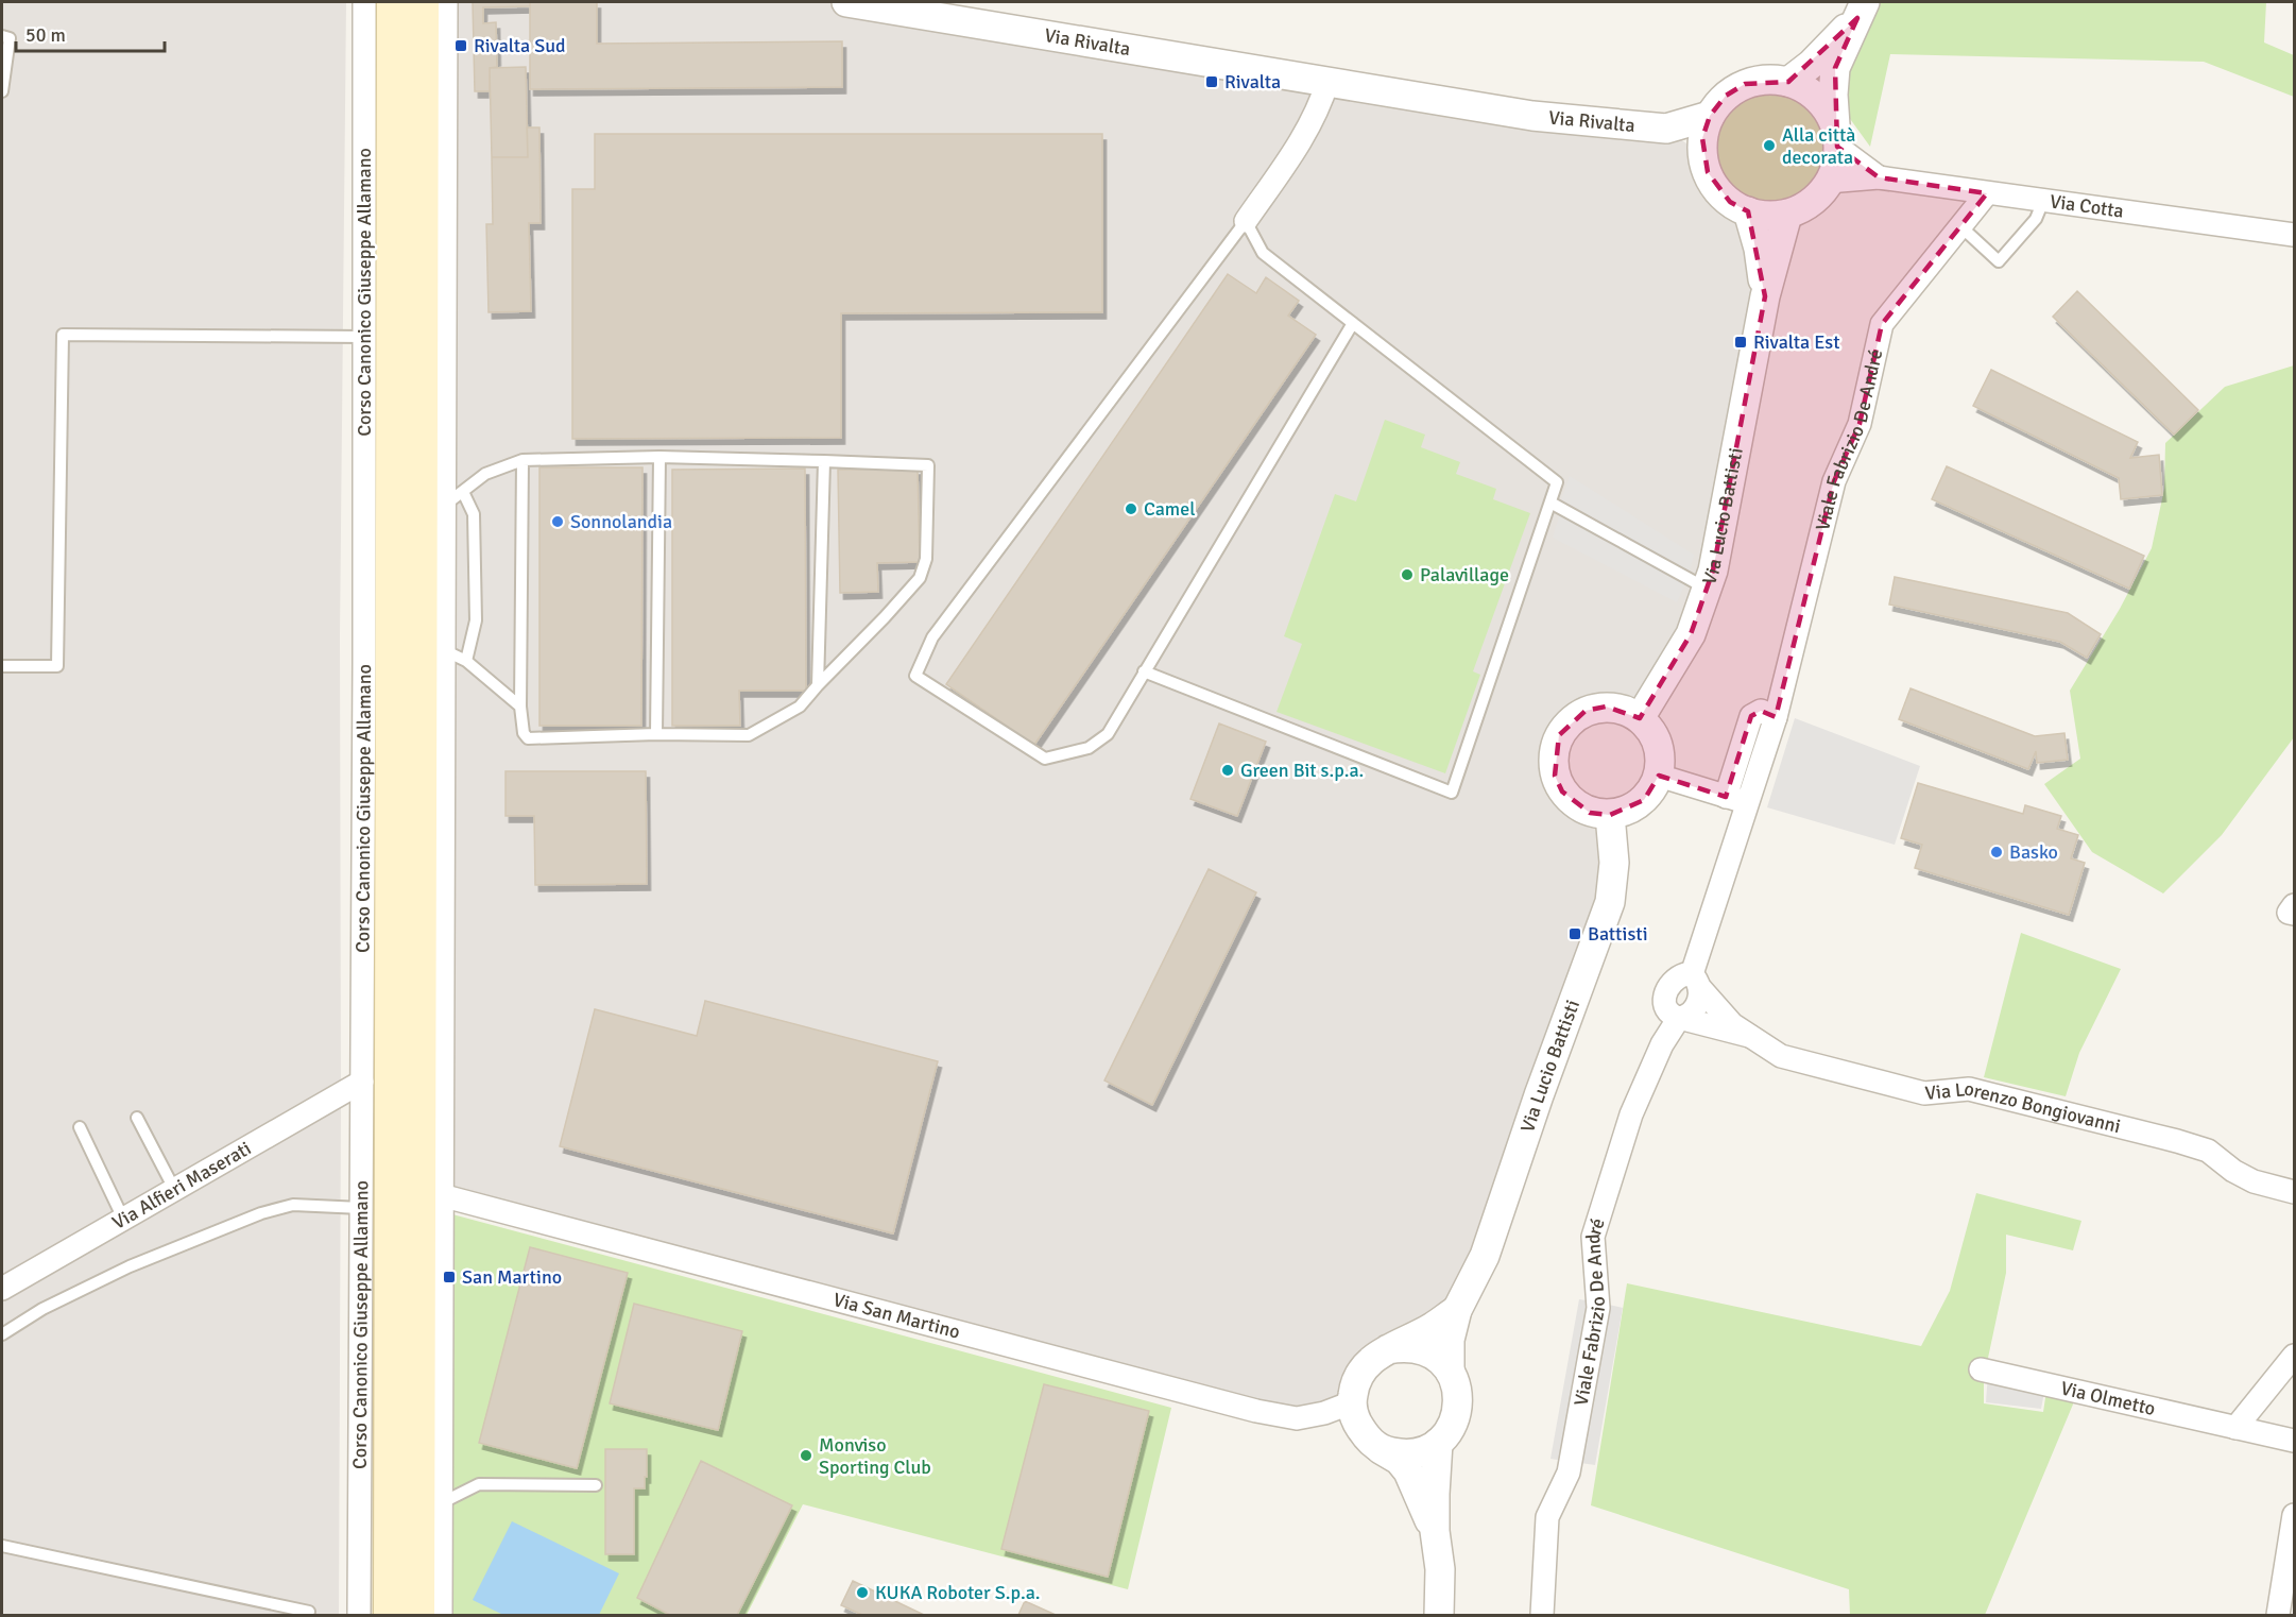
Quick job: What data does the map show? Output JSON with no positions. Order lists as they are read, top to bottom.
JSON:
{
  "streets": {
    "main road": ["Corso Canonico Giuseppe Allamano"],
    "street": [
      "Via Rivalta",
      "Via Cotta",
      "Viale Fabrizio De André",
      "Via Lucio Battisti",
      "Via Lorenzo Bongiovanni",
      "Via Alfieri Maserati",
      "Via San Martino",
      "Via Olmetto"
    ]
  },
  "crossings": [
    ["Via Rivalta", "Via Cotta"],
    ["Via Rivalta", "Via Lucio Battisti"],
    ["Via Cotta", "Viale Fabrizio De André"],
    ["Via Cotta", "Via Lucio Battisti"],
    ["Corso Canonico Giuseppe Allamano", "Via Alfieri Maserati"],
    ["Viale Fabrizio De André", "Via Lorenzo Bongiovanni"],
    ["Via Lucio Battisti", "Via San Martino"]
  ],
  "places": {
    "transit": [
      "Rivalta Sud",
      "Rivalta",
      "Rivalta Est",
      "Battisti",
      "San Martino"
    ],
    "other": [
      "Alla città decorata",
      "Camel",
      "Sonnolandia",
      "Palavillage",
      "Green Bit s.p.a.",
      "Basko",
      "Monviso Sporting Club",
      "KUKA Roboter S.p.a."
    ]
  },
  "scale_bar": "50 m"
}
